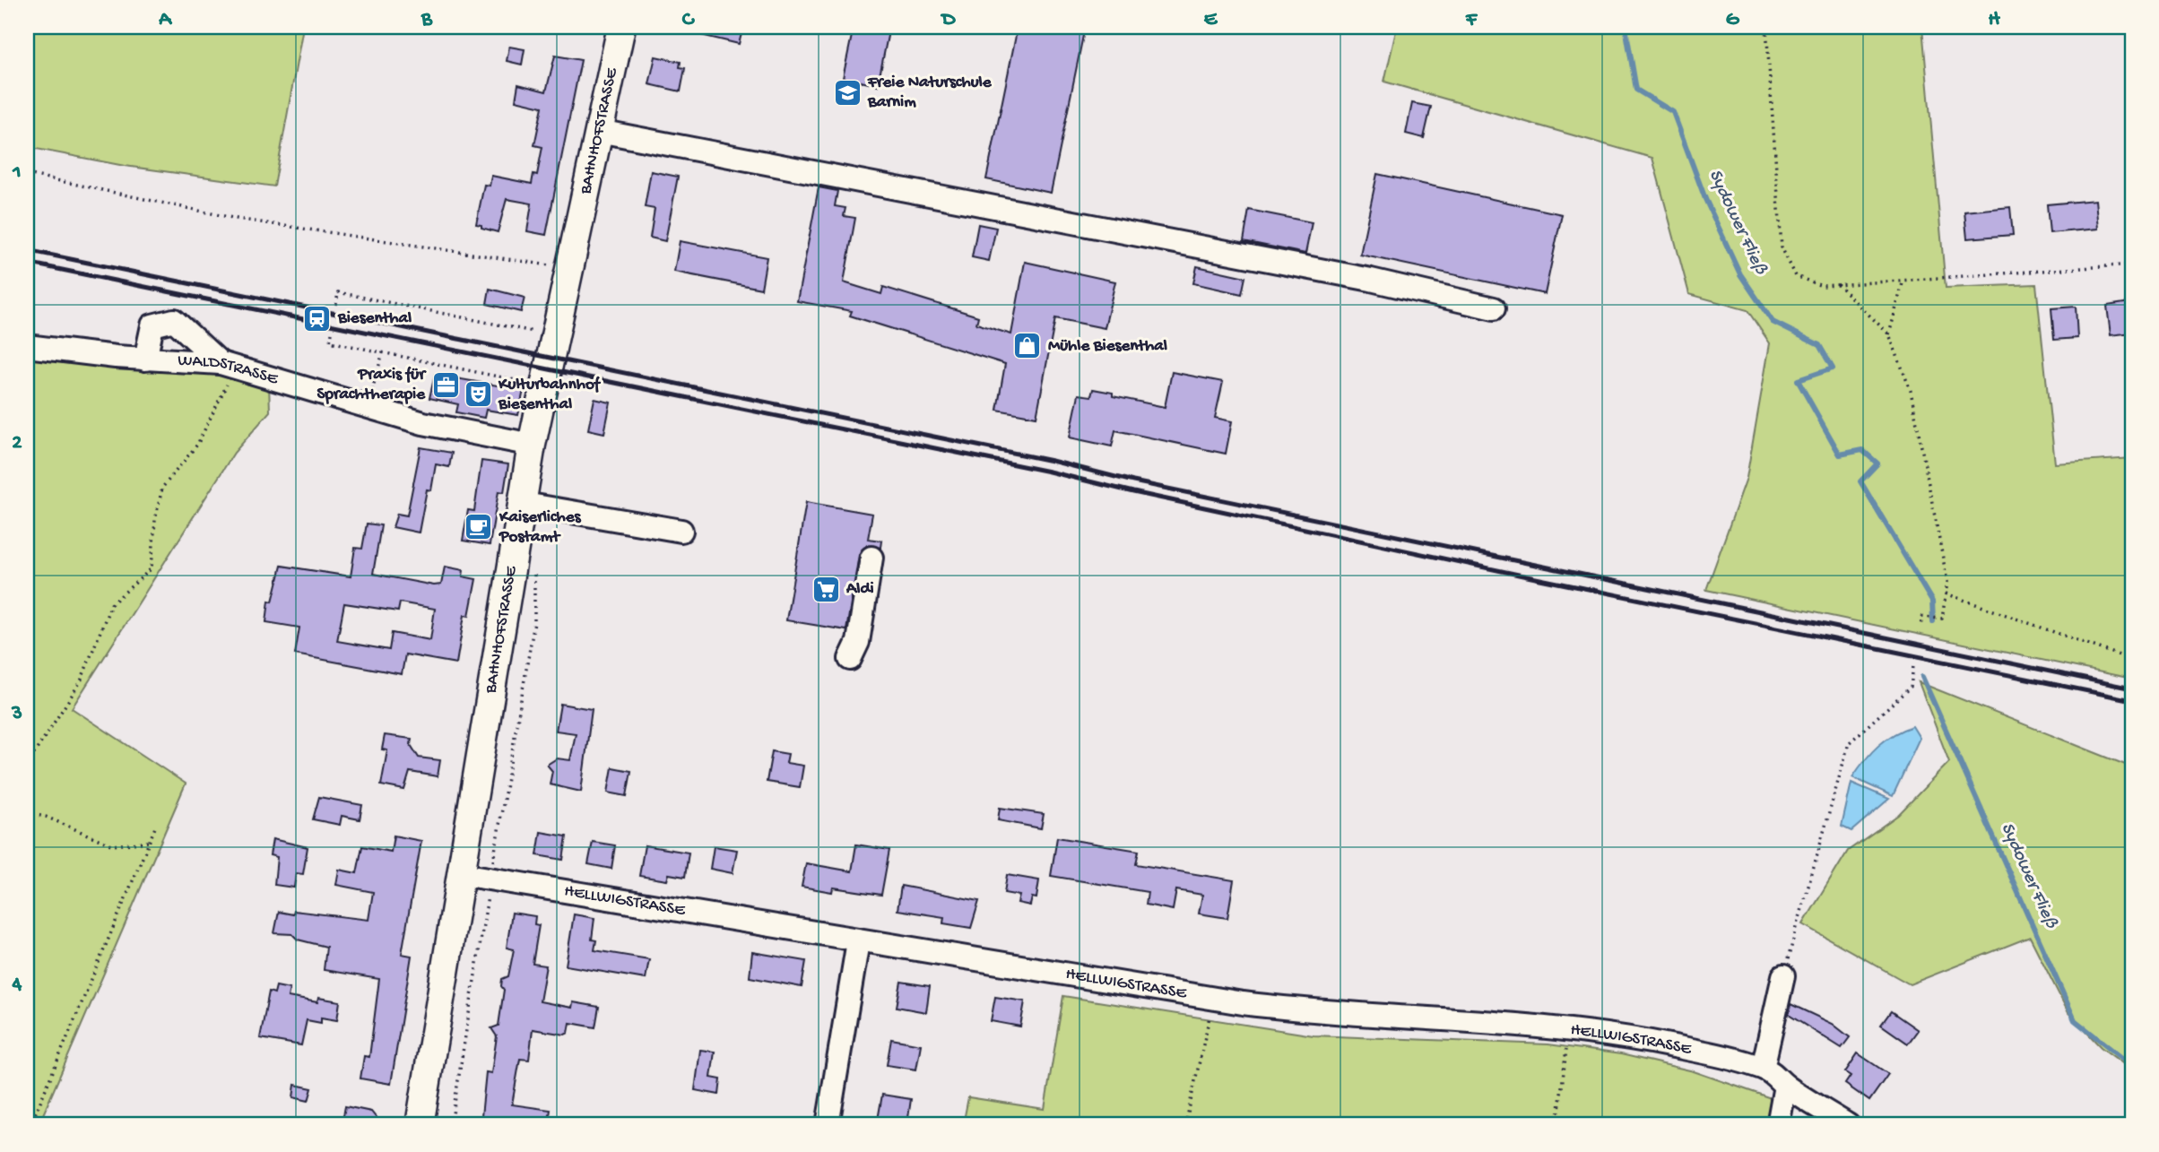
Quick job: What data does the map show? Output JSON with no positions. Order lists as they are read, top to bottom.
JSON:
{
  "streets": {
    "main road": ["BAHNHOFSTRASSE"],
    "street": ["WALDSTRASSE", "HELLWIGSTRASSE"]
  },
  "crossings": [
    ["BAHNHOFSTRASSE", "WALDSTRASSE"],
    ["BAHNHOFSTRASSE", "HELLWIGSTRASSE"]
  ],
  "water": ["Sydower Fließ"],
  "places": {
    "school or university": ["Freie Naturschule Barnim"],
    "station": ["Biesenthal"],
    "shop": ["Mühle Biesenthal"],
    "office": ["Praxis für Sprachtherapie"],
    "theatre": ["Kulturbahnhof Biesenthal"],
    "cafe": ["Kaiserliches Postamt"],
    "supermarket": ["Aldi"]
  },
  "grid": {
    "columns": [
      "A",
      "B",
      "C",
      "D",
      "E",
      "F",
      "G",
      "H"
    ],
    "rows": [
      "1",
      "2",
      "3",
      "4"
    ]
  }
}
